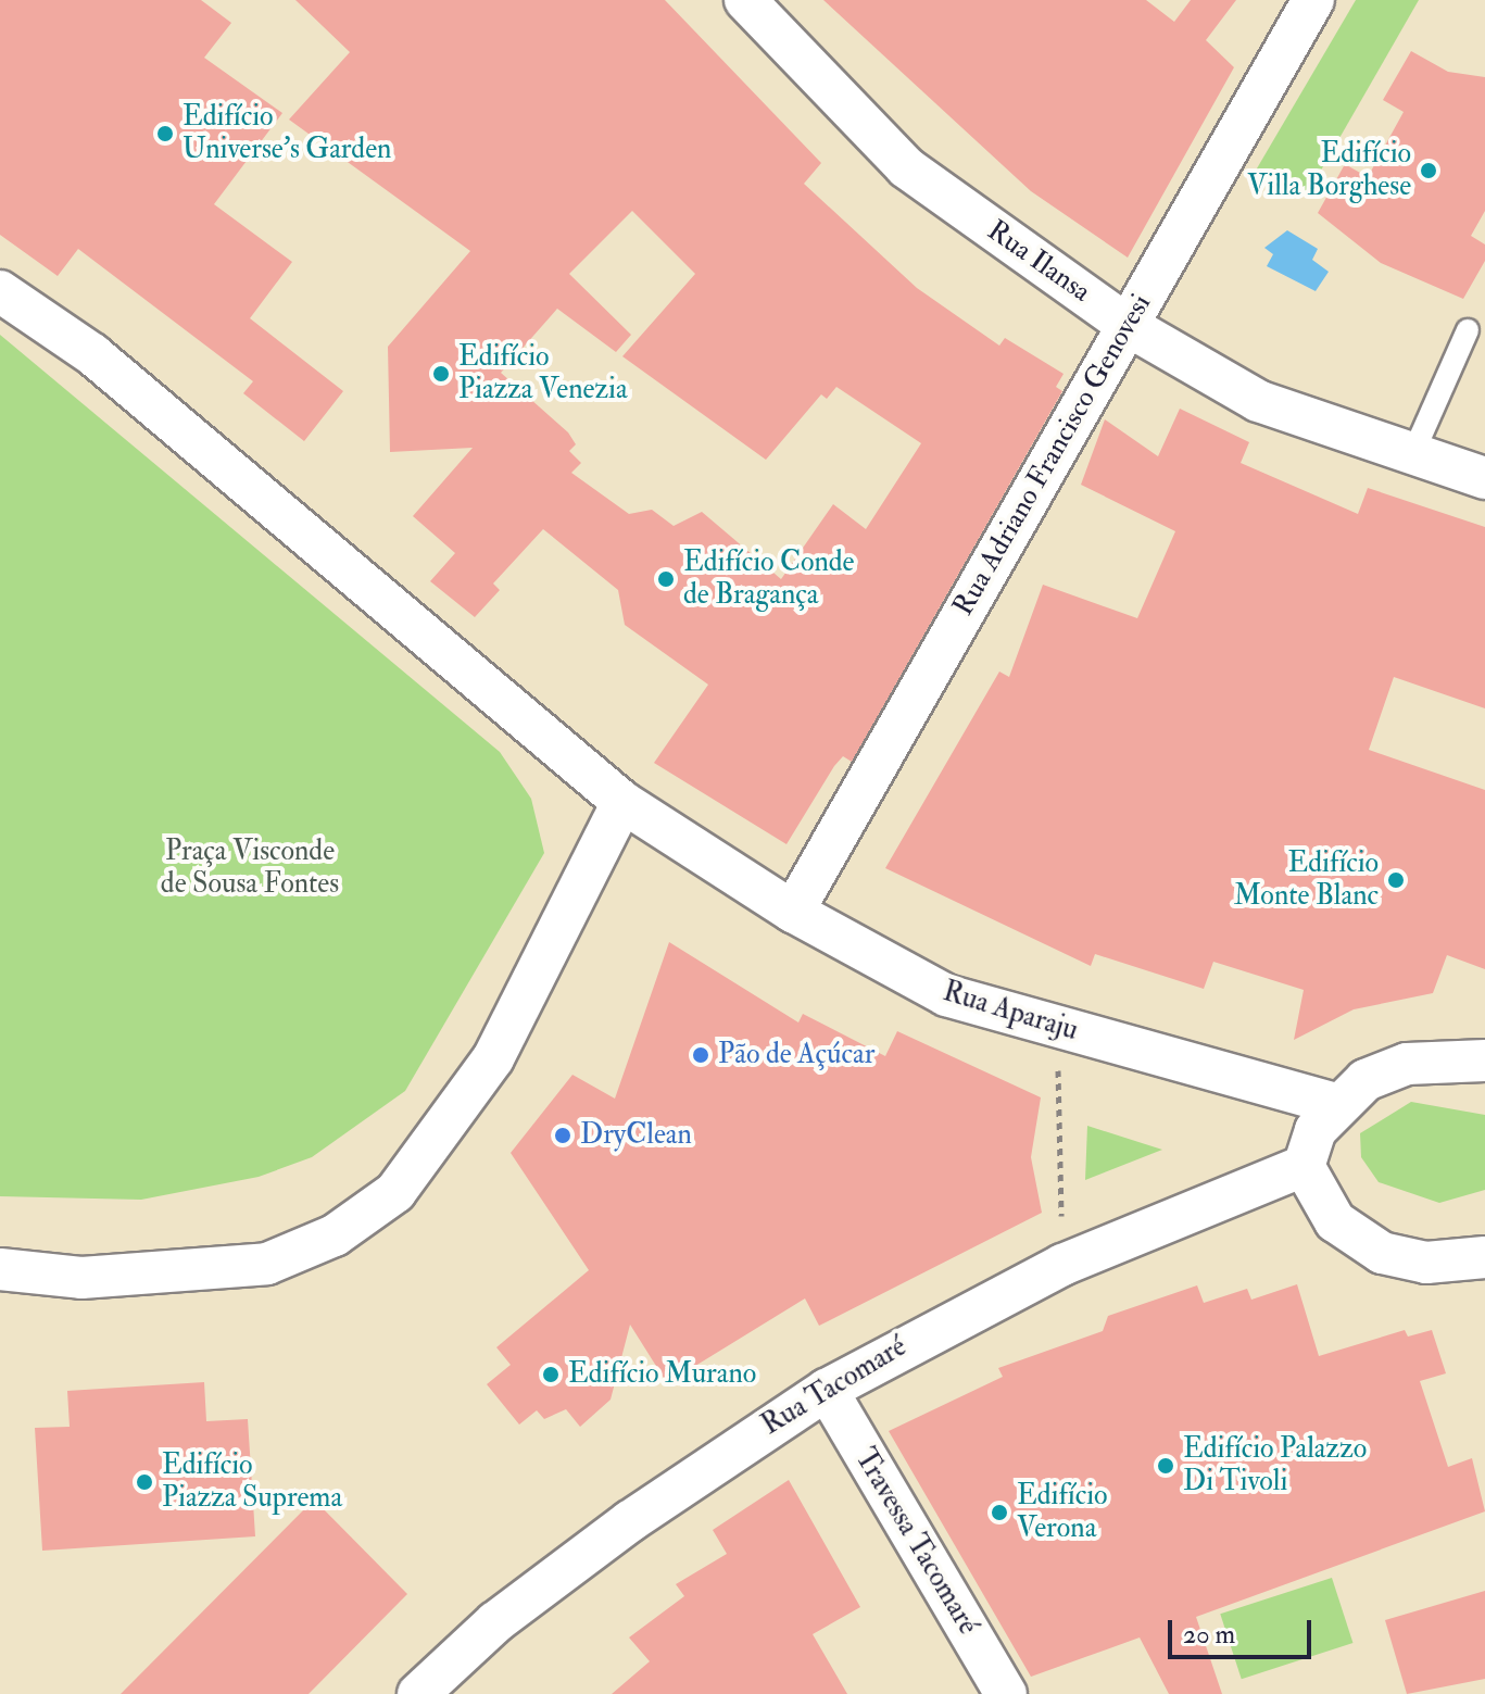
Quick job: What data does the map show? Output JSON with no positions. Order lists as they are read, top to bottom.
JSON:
{
  "streets": {
    "street": [
      "Rua Ilansa",
      "Rua Adriano Francisco Genovesi",
      "Rua Aparaju",
      "Rua Tacomaré",
      "Travessa Tacomaré"
    ]
  },
  "crossings": [
    ["Rua Ilansa", "Rua Adriano Francisco Genovesi"],
    ["Rua Adriano Francisco Genovesi", "Rua Aparaju"],
    ["Rua Tacomaré", "Travessa Tacomaré"]
  ],
  "parks": ["Praça Visconde de Sousa Fontes"],
  "places": [
    "Edifício Universe's Garden",
    "Edifício Villa Borghese",
    "Edifício Piazza Venezia",
    "Edifício Conde de Bragança",
    "Edifício Monte Blanc",
    "Pão de Açúcar",
    "DryClean",
    "Edifício Murano",
    "Edifício Palazzo Di Tivoli",
    "Edifício Piazza Suprema",
    "Edifício Verona"
  ],
  "scale_bar": "20 m"
}
